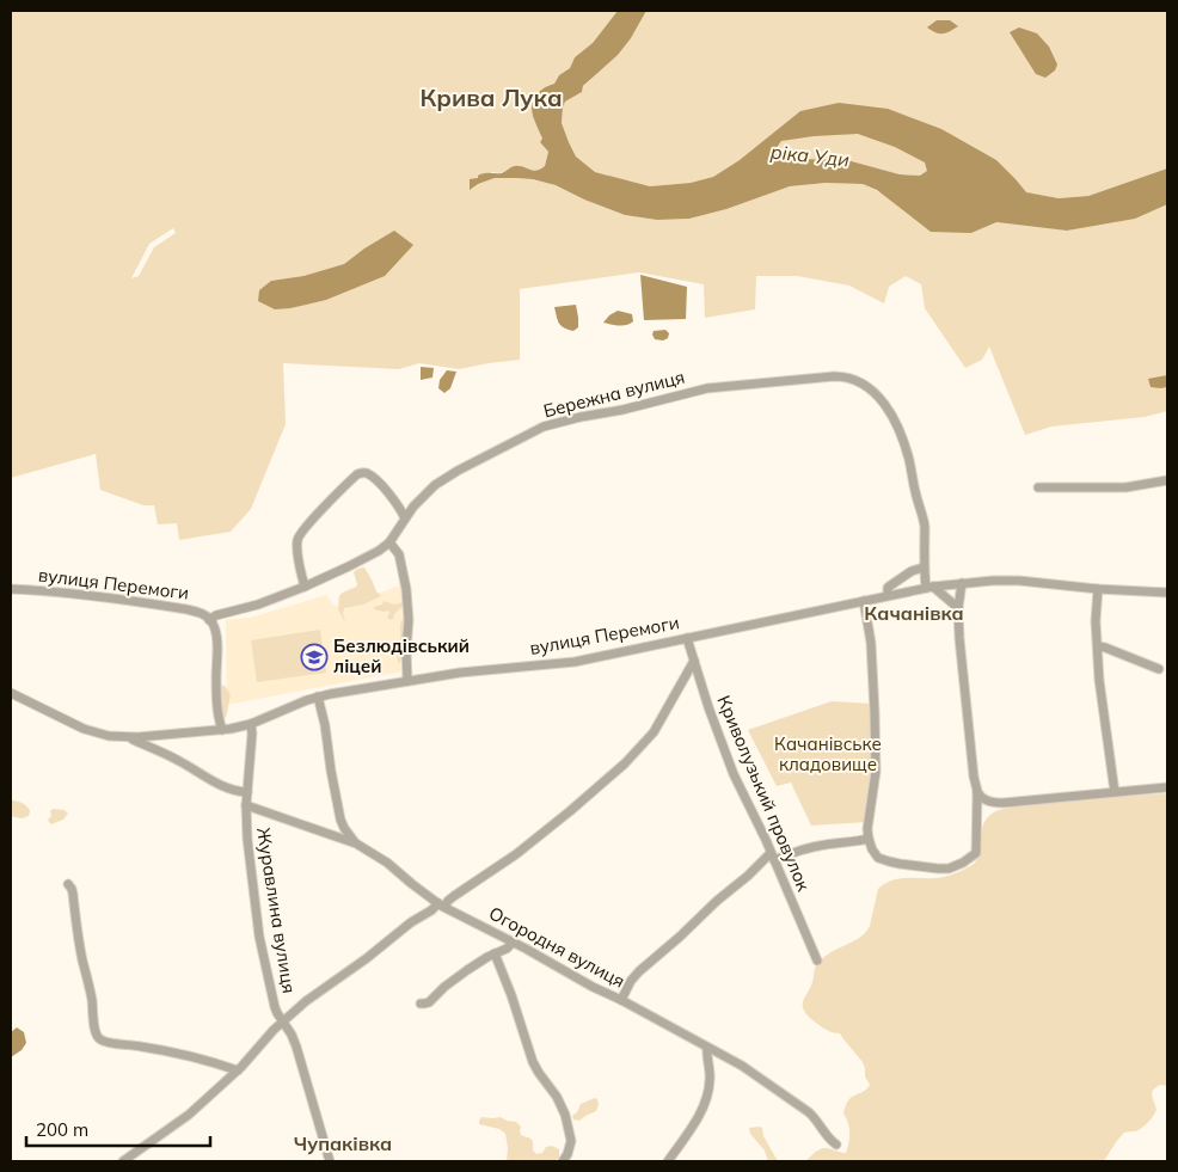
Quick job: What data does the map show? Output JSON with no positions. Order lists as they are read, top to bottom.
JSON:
{
  "streets": {
    "street": [
      "Бережна вулиця",
      "вулиця Перемоги",
      "Криволузький провулок",
      "Журавлина вулиця",
      "Огородня вулиця"
    ]
  },
  "crossings": [
    ["Бережна вулиця", "вулиця Перемоги"],
    ["вулиця Перемоги", "Криволузький провулок"],
    ["вулиця Перемоги", "Журавлина вулиця"],
    ["Журавлина вулиця", "Огородня вулиця"]
  ],
  "districts": ["Крива Лука", "Качанівка", "Чупаківка"],
  "water": ["ріка Уди"],
  "parks": ["Качанівське кладовище"],
  "places": {
    "school or university": ["Безлюдівський ліцей"]
  },
  "scale_bar": "200 m"
}
